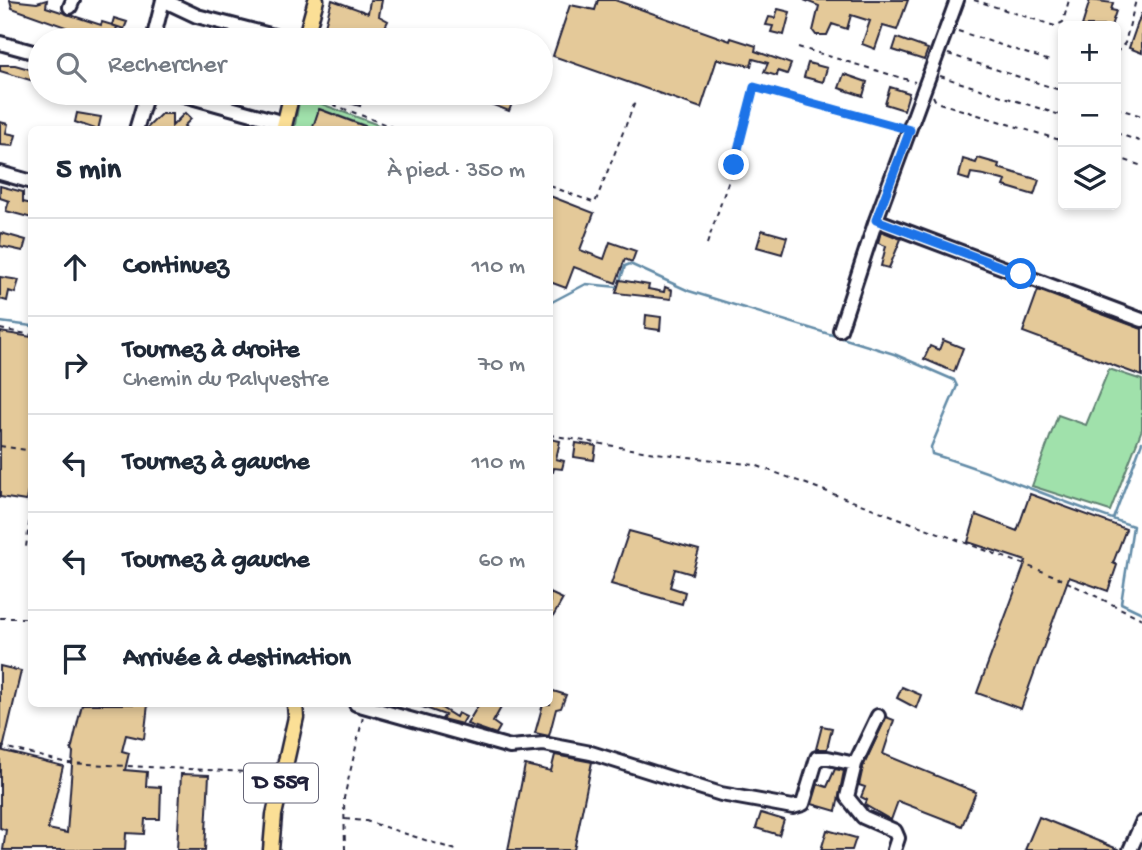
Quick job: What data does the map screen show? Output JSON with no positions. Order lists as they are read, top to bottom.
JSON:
{
  "streets": {
    "main road": ["D 559"]
  },
  "page": {
    "map_buttons": ["+", "−"],
    "search": "Rechercher",
    "heading": ["5 min", "À pied · 350 m"],
    "list": [
      ["Continuez", "110 m"],
      ["Tournez à droite", "Chemin du Palyvestre", "70 m"],
      ["Tournez à gauche", "110 m"],
      ["Tournez à gauche", "60 m"],
      "Arrivée à destination"
    ]
  }
}
